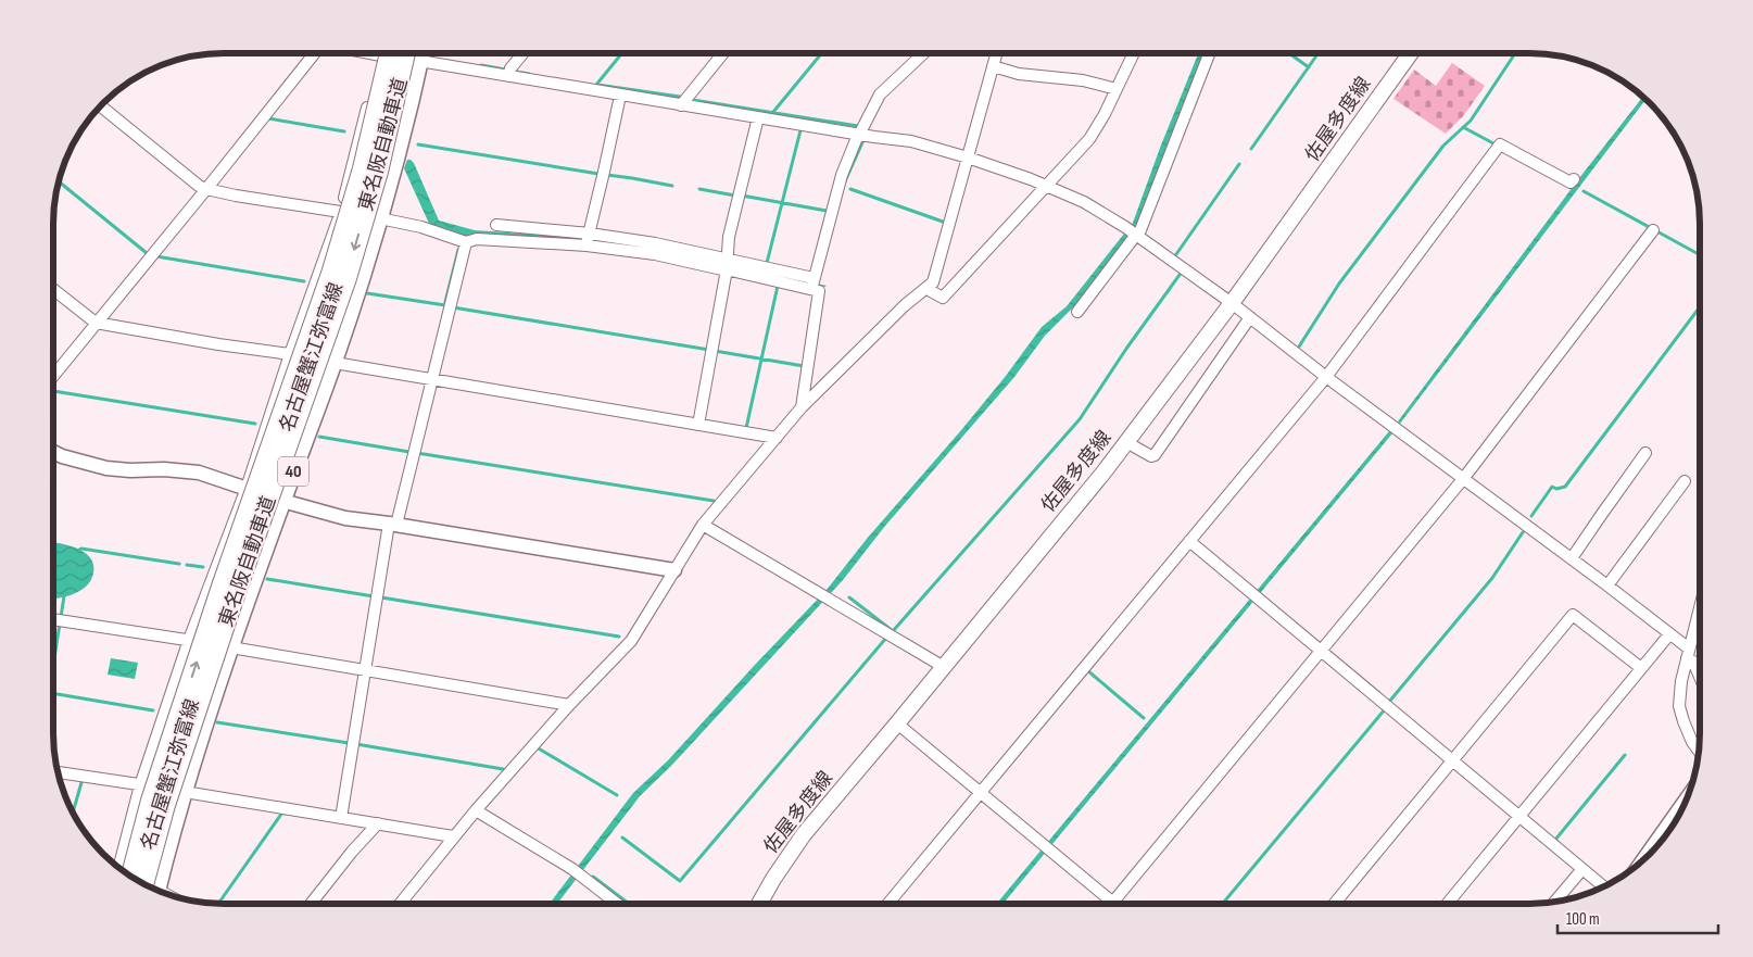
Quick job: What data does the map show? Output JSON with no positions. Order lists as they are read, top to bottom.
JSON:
{
  "streets": {
    "highway": ["東名阪自動車道"],
    "main road": ["佐屋多度線", "名古屋蟹江弥富線", "40"]
  },
  "scale_bar": "100 m"
}
